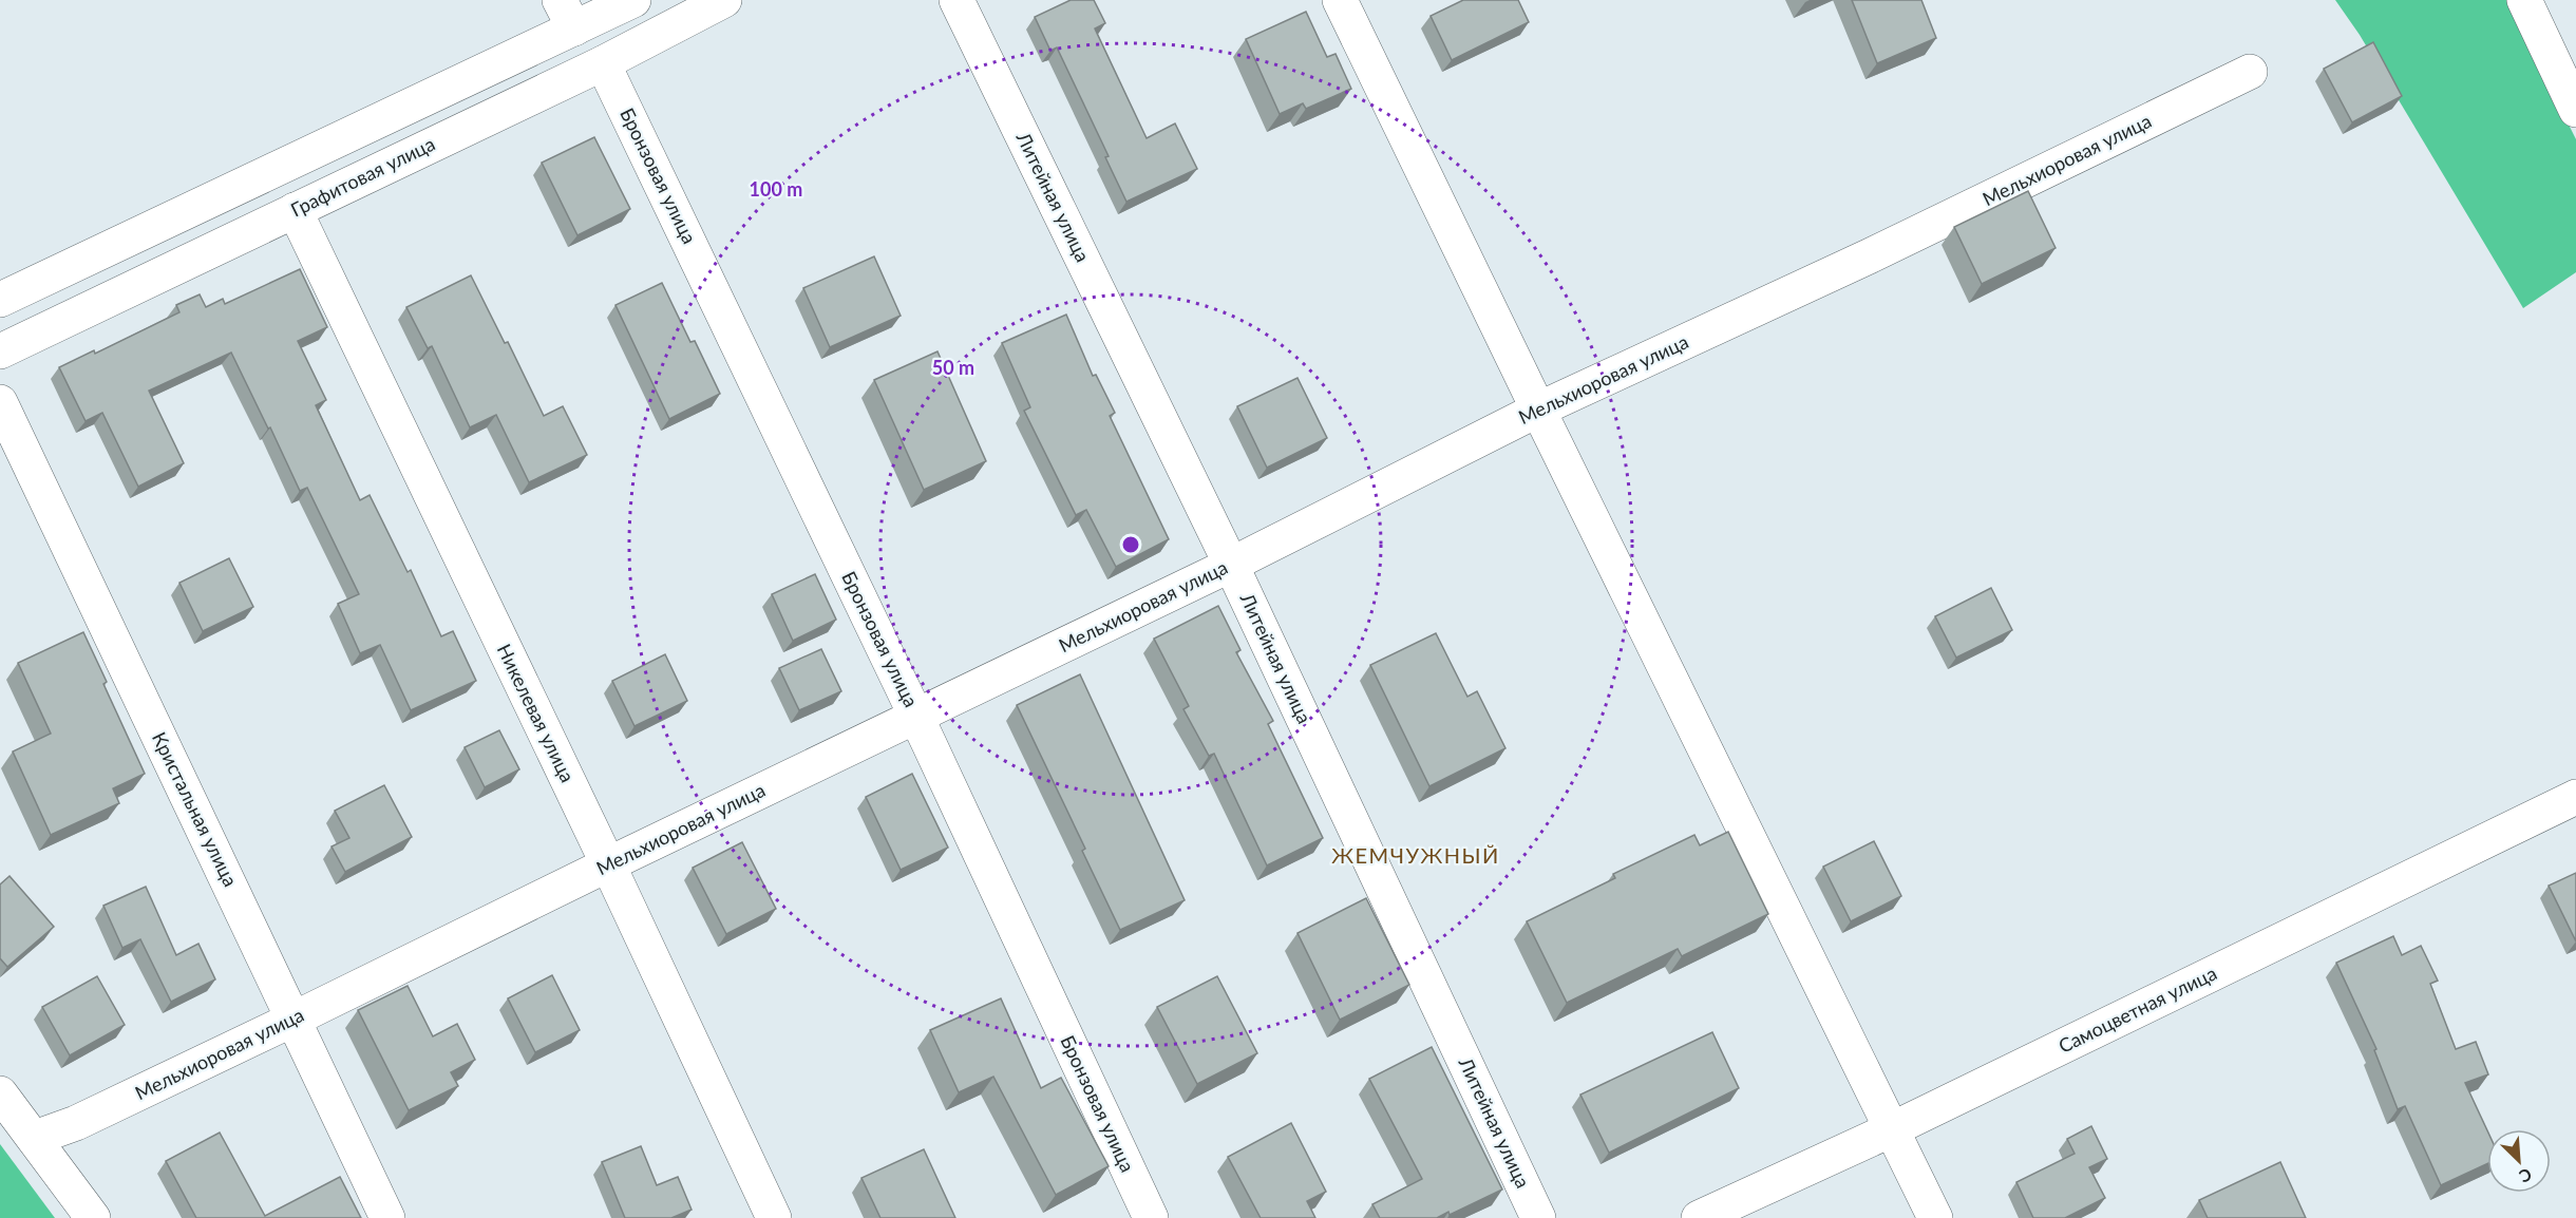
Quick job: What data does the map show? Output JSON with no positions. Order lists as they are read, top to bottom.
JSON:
{
  "streets": {
    "street": [
      "Мельхиоровая улица",
      "Бронзовая улица",
      "Графитовая улица",
      "Литейная улица",
      "Никелевая улица",
      "Кристальная улица",
      "Самоцветная улица"
    ]
  },
  "crossings": [
    ["Мельхиоровая улица", "Бронзовая улица"],
    ["Мельхиоровая улица", "Литейная улица"],
    ["Мельхиоровая улица", "Никелевая улица"],
    ["Мельхиоровая улица", "Кристальная улица"],
    ["Бронзовая улица", "Графитовая улица"],
    ["Графитовая улица", "Никелевая улица"]
  ],
  "districts": ["ЖЕМЧУЖНЫЙ"],
  "north": "bottom right",
  "rings": ["100 m", "50 m"]
}
